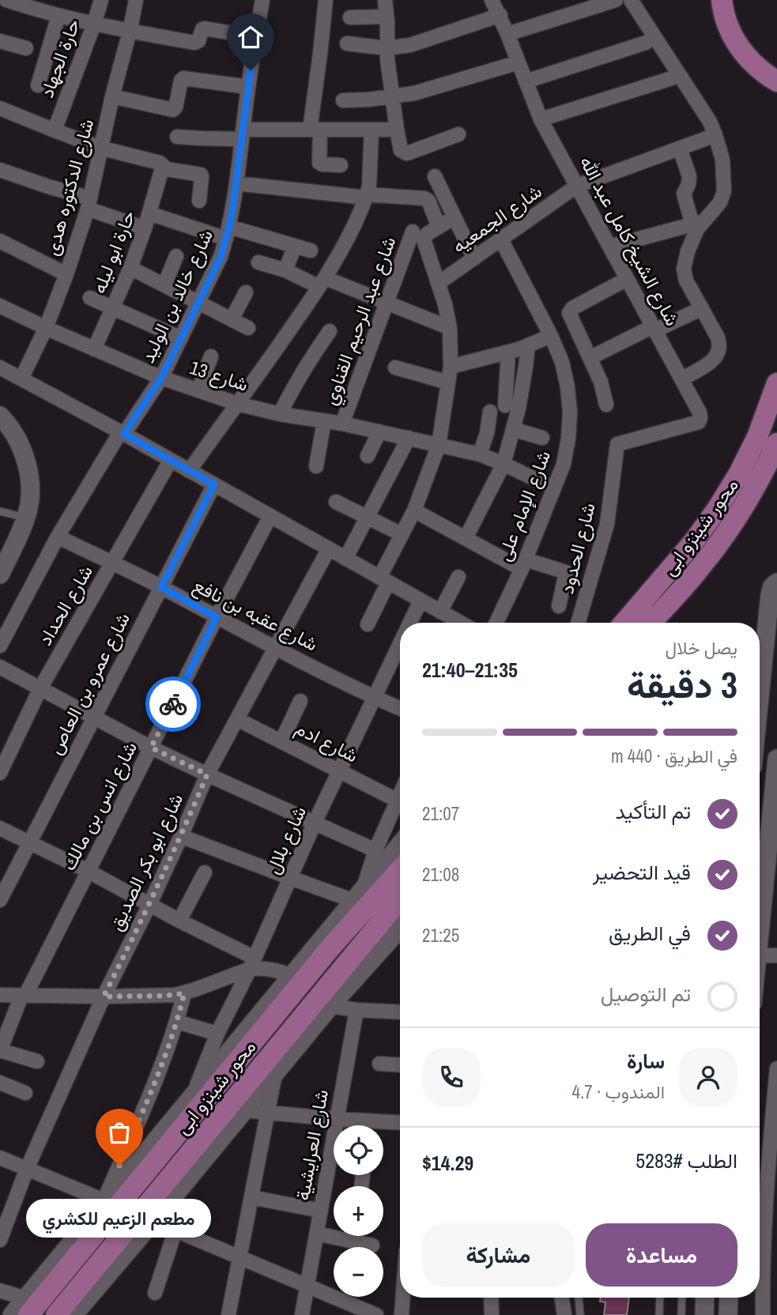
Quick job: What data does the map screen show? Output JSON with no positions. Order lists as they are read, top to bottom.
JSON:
{
  "streets": {
    "main road": ["محور شينزو ابى"],
    "street": [
      "حارة الجهاد",
      "شارع الدكتوره هدى",
      "شارع الجمعيه",
      "شارع الشيخ كامل عبد الله",
      "حارة ابو ليله",
      "شارع خالد بن الوليد",
      "شارع عبد الرحيم القناوي",
      "شارع 13",
      "شارع الإمام على",
      "شارع الحدود",
      "شارع الحداد",
      "شارع عقبه بن نافع",
      "شارع عمرو بن العاص",
      "شارع ادم",
      "شارع انس بن مالك",
      "شارع بلال",
      "شارع ابو بكر الصديق",
      "شارع العرايشية"
    ]
  },
  "crossings": [
    ["شارع الدكتوره هدى", "شارع 13"],
    ["شارع الجمعيه", "شارع الشيخ كامل عبد الله"],
    ["شارع الجمعيه", "شارع الإمام على"],
    ["شارع الشيخ كامل عبد الله", "شارع الحدود"],
    ["حارة ابو ليله", "شارع 13"],
    ["شارع خالد بن الوليد", "شارع 13"],
    ["شارع خالد بن الوليد", "شارع عقبه بن نافع"],
    ["شارع عبد الرحيم القناوي", "شارع 13"],
    ["شارع 13", "شارع الإمام على"],
    ["شارع الحداد", "شارع عقبه بن نافع"],
    ["شارع عقبه بن نافع", "شارع عمرو بن العاص"],
    ["شارع عقبه بن نافع", "شارع انس بن مالك"],
    ["شارع عقبه بن نافع", "شارع بلال"],
    ["شارع عقبه بن نافع", "شارع ابو بكر الصديق"],
    ["شارع ادم", "شارع بلال"],
    ["شارع ادم", "شارع ابو بكر الصديق"]
  ],
  "places": ["مطعم الزعيم للكشري"],
  "page": {
    "heading": ["3 دقيقة", "يصل خلال", "21:35–21:40"],
    "panel": [
      "سارة",
      "المندوب · 4.7",
      "الطلب #5283",
      "$14.29"
    ],
    "bar": "في الطريق · 440 m",
    "list": [
      ["تم التأكيد", "21:07"],
      ["قيد التحضير", "21:08"],
      ["في الطريق", "21:25"],
      "تم التوصيل"
    ],
    "map_buttons": ["+", "−"],
    "bubble": "مطعم الزعيم للكشري",
    "buttons": ["مساعدة", "مشاركة"]
  }
}
